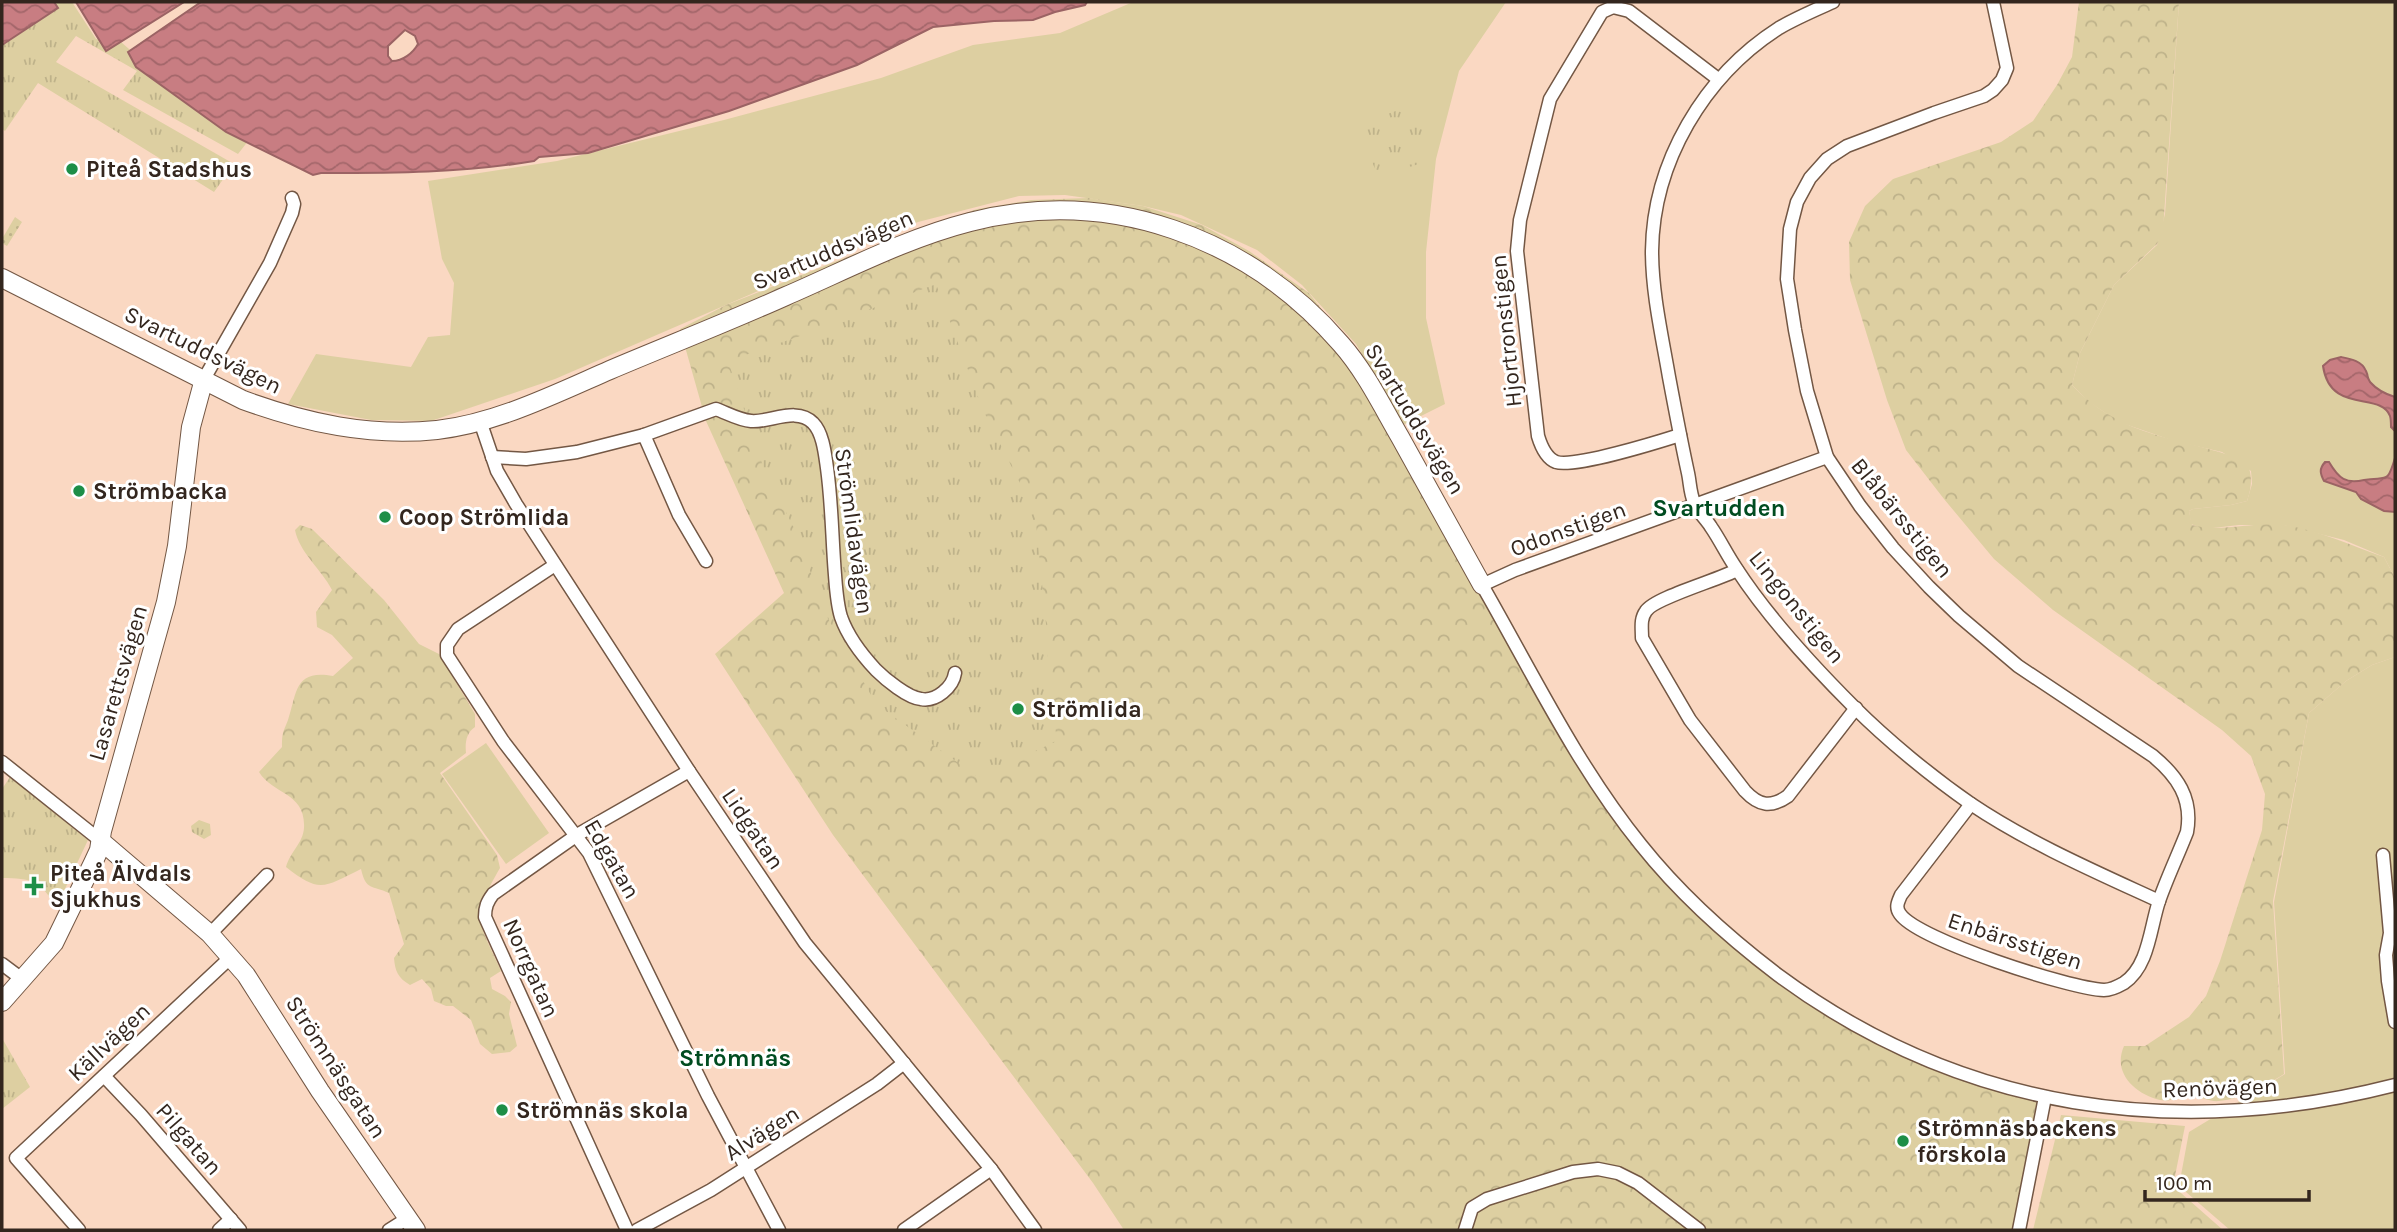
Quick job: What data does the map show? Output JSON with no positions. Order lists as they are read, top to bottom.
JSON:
{
  "streets": {
    "street": [
      "Svartuddsvägen",
      "Hjortronstigen",
      "Blåbärsstigen",
      "Odonstigen",
      "Strömlidavägen",
      "Lingonstigen",
      "Lasarettsvägen",
      "Lidgatan",
      "Edgatan",
      "Enbärsstigen",
      "Norrgatan",
      "Källvägen",
      "Strömnäsgatan",
      "Renövägen",
      "Alvägen",
      "Pilgatan"
    ]
  },
  "crossings": [
    ["Svartuddsvägen", "Odonstigen"],
    ["Svartuddsvägen", "Lasarettsvägen"],
    ["Svartuddsvägen", "Lidgatan"],
    ["Svartuddsvägen", "Renövägen"],
    ["Hjortronstigen", "Lingonstigen"],
    ["Blåbärsstigen", "Odonstigen"],
    ["Blåbärsstigen", "Lingonstigen"],
    ["Blåbärsstigen", "Enbärsstigen"],
    ["Odonstigen", "Lingonstigen"],
    ["Strömlidavägen", "Lidgatan"],
    ["Lingonstigen", "Enbärsstigen"],
    ["Lasarettsvägen", "Strömnäsgatan"],
    ["Lidgatan", "Edgatan"],
    ["Lidgatan", "Norrgatan"],
    ["Lidgatan", "Alvägen"],
    ["Edgatan", "Norrgatan"],
    ["Edgatan", "Alvägen"],
    ["Källvägen", "Strömnäsgatan"],
    ["Källvägen", "Pilgatan"]
  ],
  "districts": ["Svartudden", "Strömnäs"],
  "places": {
    "other": [
      "Piteå Stadshus",
      "Strömbacka",
      "Coop Strömlida",
      "Strömlida",
      "Strömnäs skola",
      "Strömnäsbackens förskola"
    ],
    "health": ["Piteå Älvdals Sjukhus"]
  },
  "scale_bar": "100 m"
}
